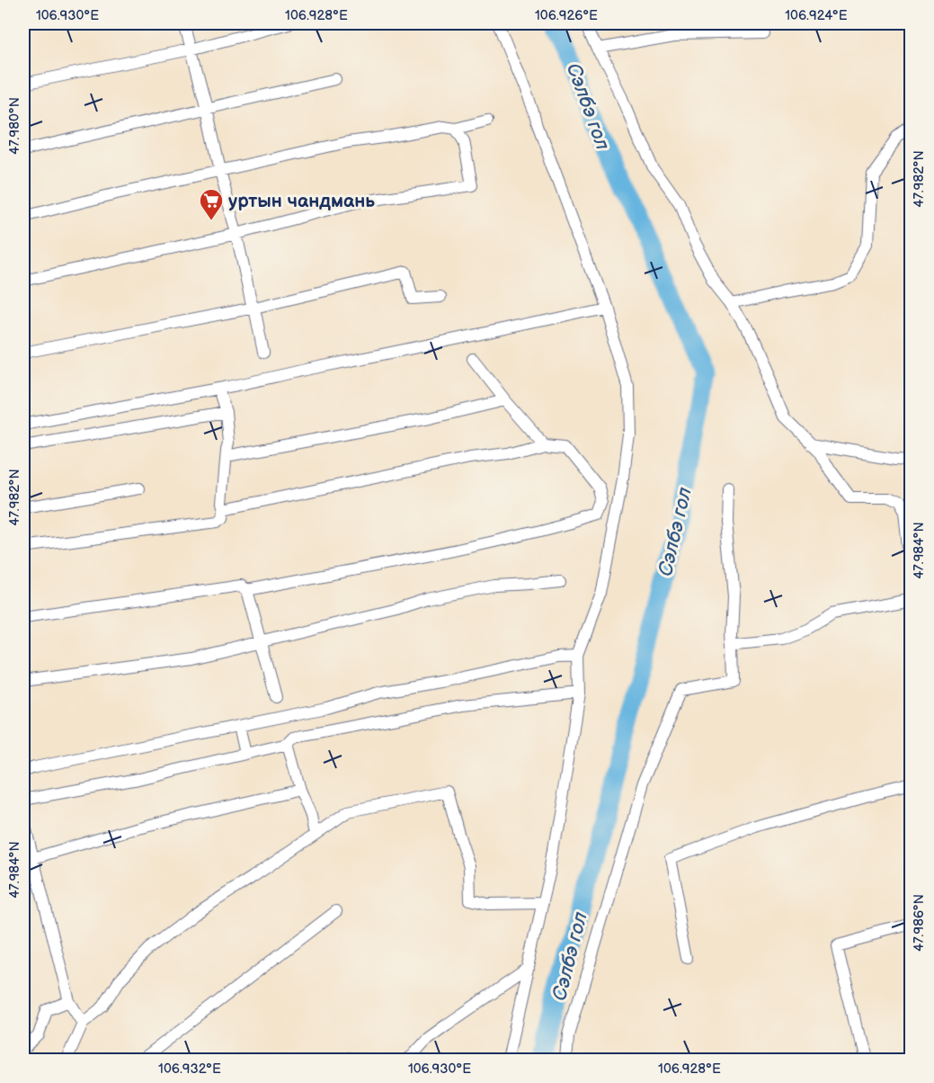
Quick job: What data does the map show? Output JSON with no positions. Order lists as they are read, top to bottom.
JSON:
{
  "water": ["Сэлбэ гол"],
  "places": {
    "supermarket": ["уртын чандмань"]
  },
  "coordinates": [
    "106.930°E",
    "106.928°E",
    "106.926°E",
    "106.924°E",
    "47.980°N",
    "47.982°N",
    "47.984°N",
    "47.986°N",
    "106.932°E"
  ]
}
